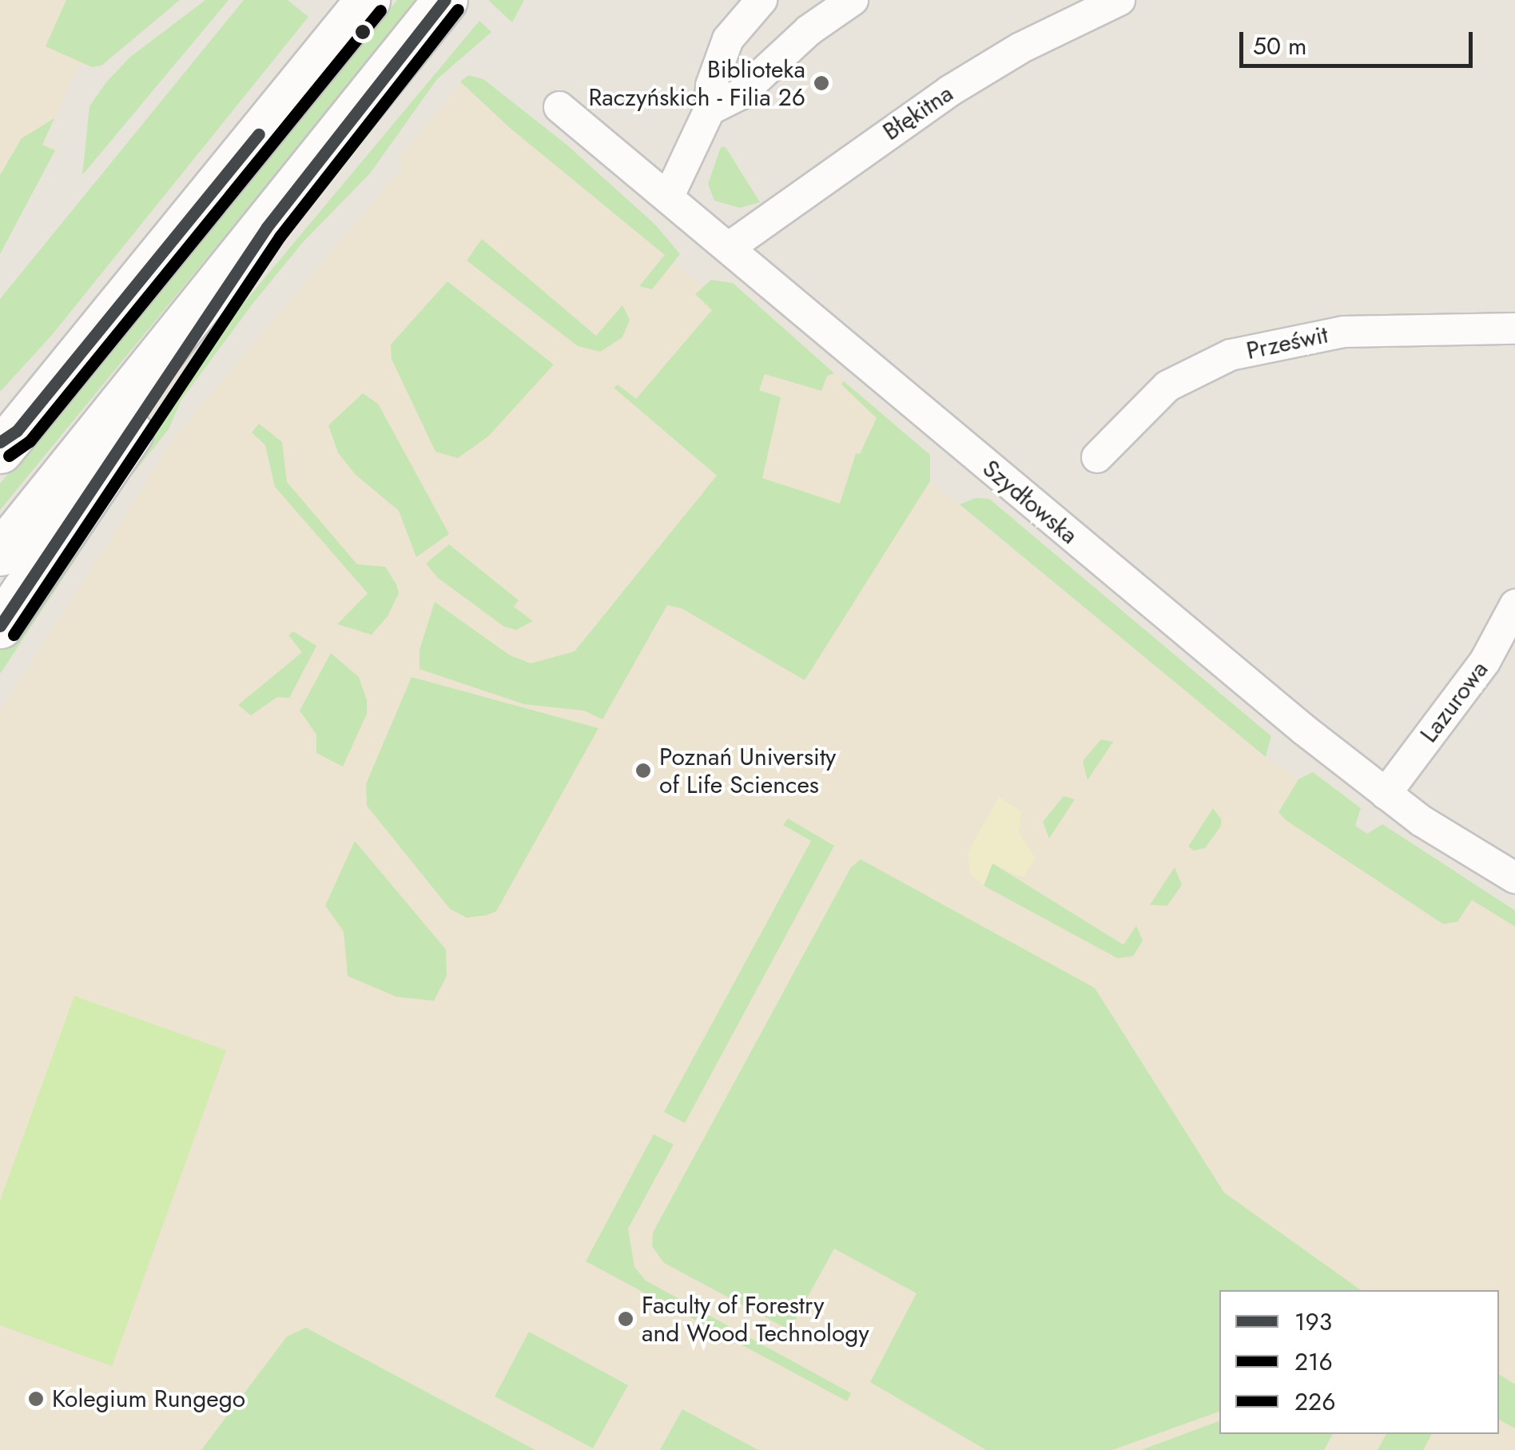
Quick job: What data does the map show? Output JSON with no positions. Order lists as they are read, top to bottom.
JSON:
{
  "streets": {
    "street": [
      "Błękitna",
      "Prześwit",
      "Szydłowska",
      "Lazurowa"
    ]
  },
  "crossings": [
    ["Błękitna", "Szydłowska"],
    ["Szydłowska", "Lazurowa"]
  ],
  "places": [
    "Biblioteka Raczyńskich - Filia 26",
    "Poznań University of Life Sciences",
    "Faculty of Forestry and Wood Technology",
    "Kolegium Rungego"
  ],
  "lines": ["transit line 193", "transit line 216", "transit line 226"],
  "legend": ["193", "216", "226"],
  "scale_bar": "50 m"
}
